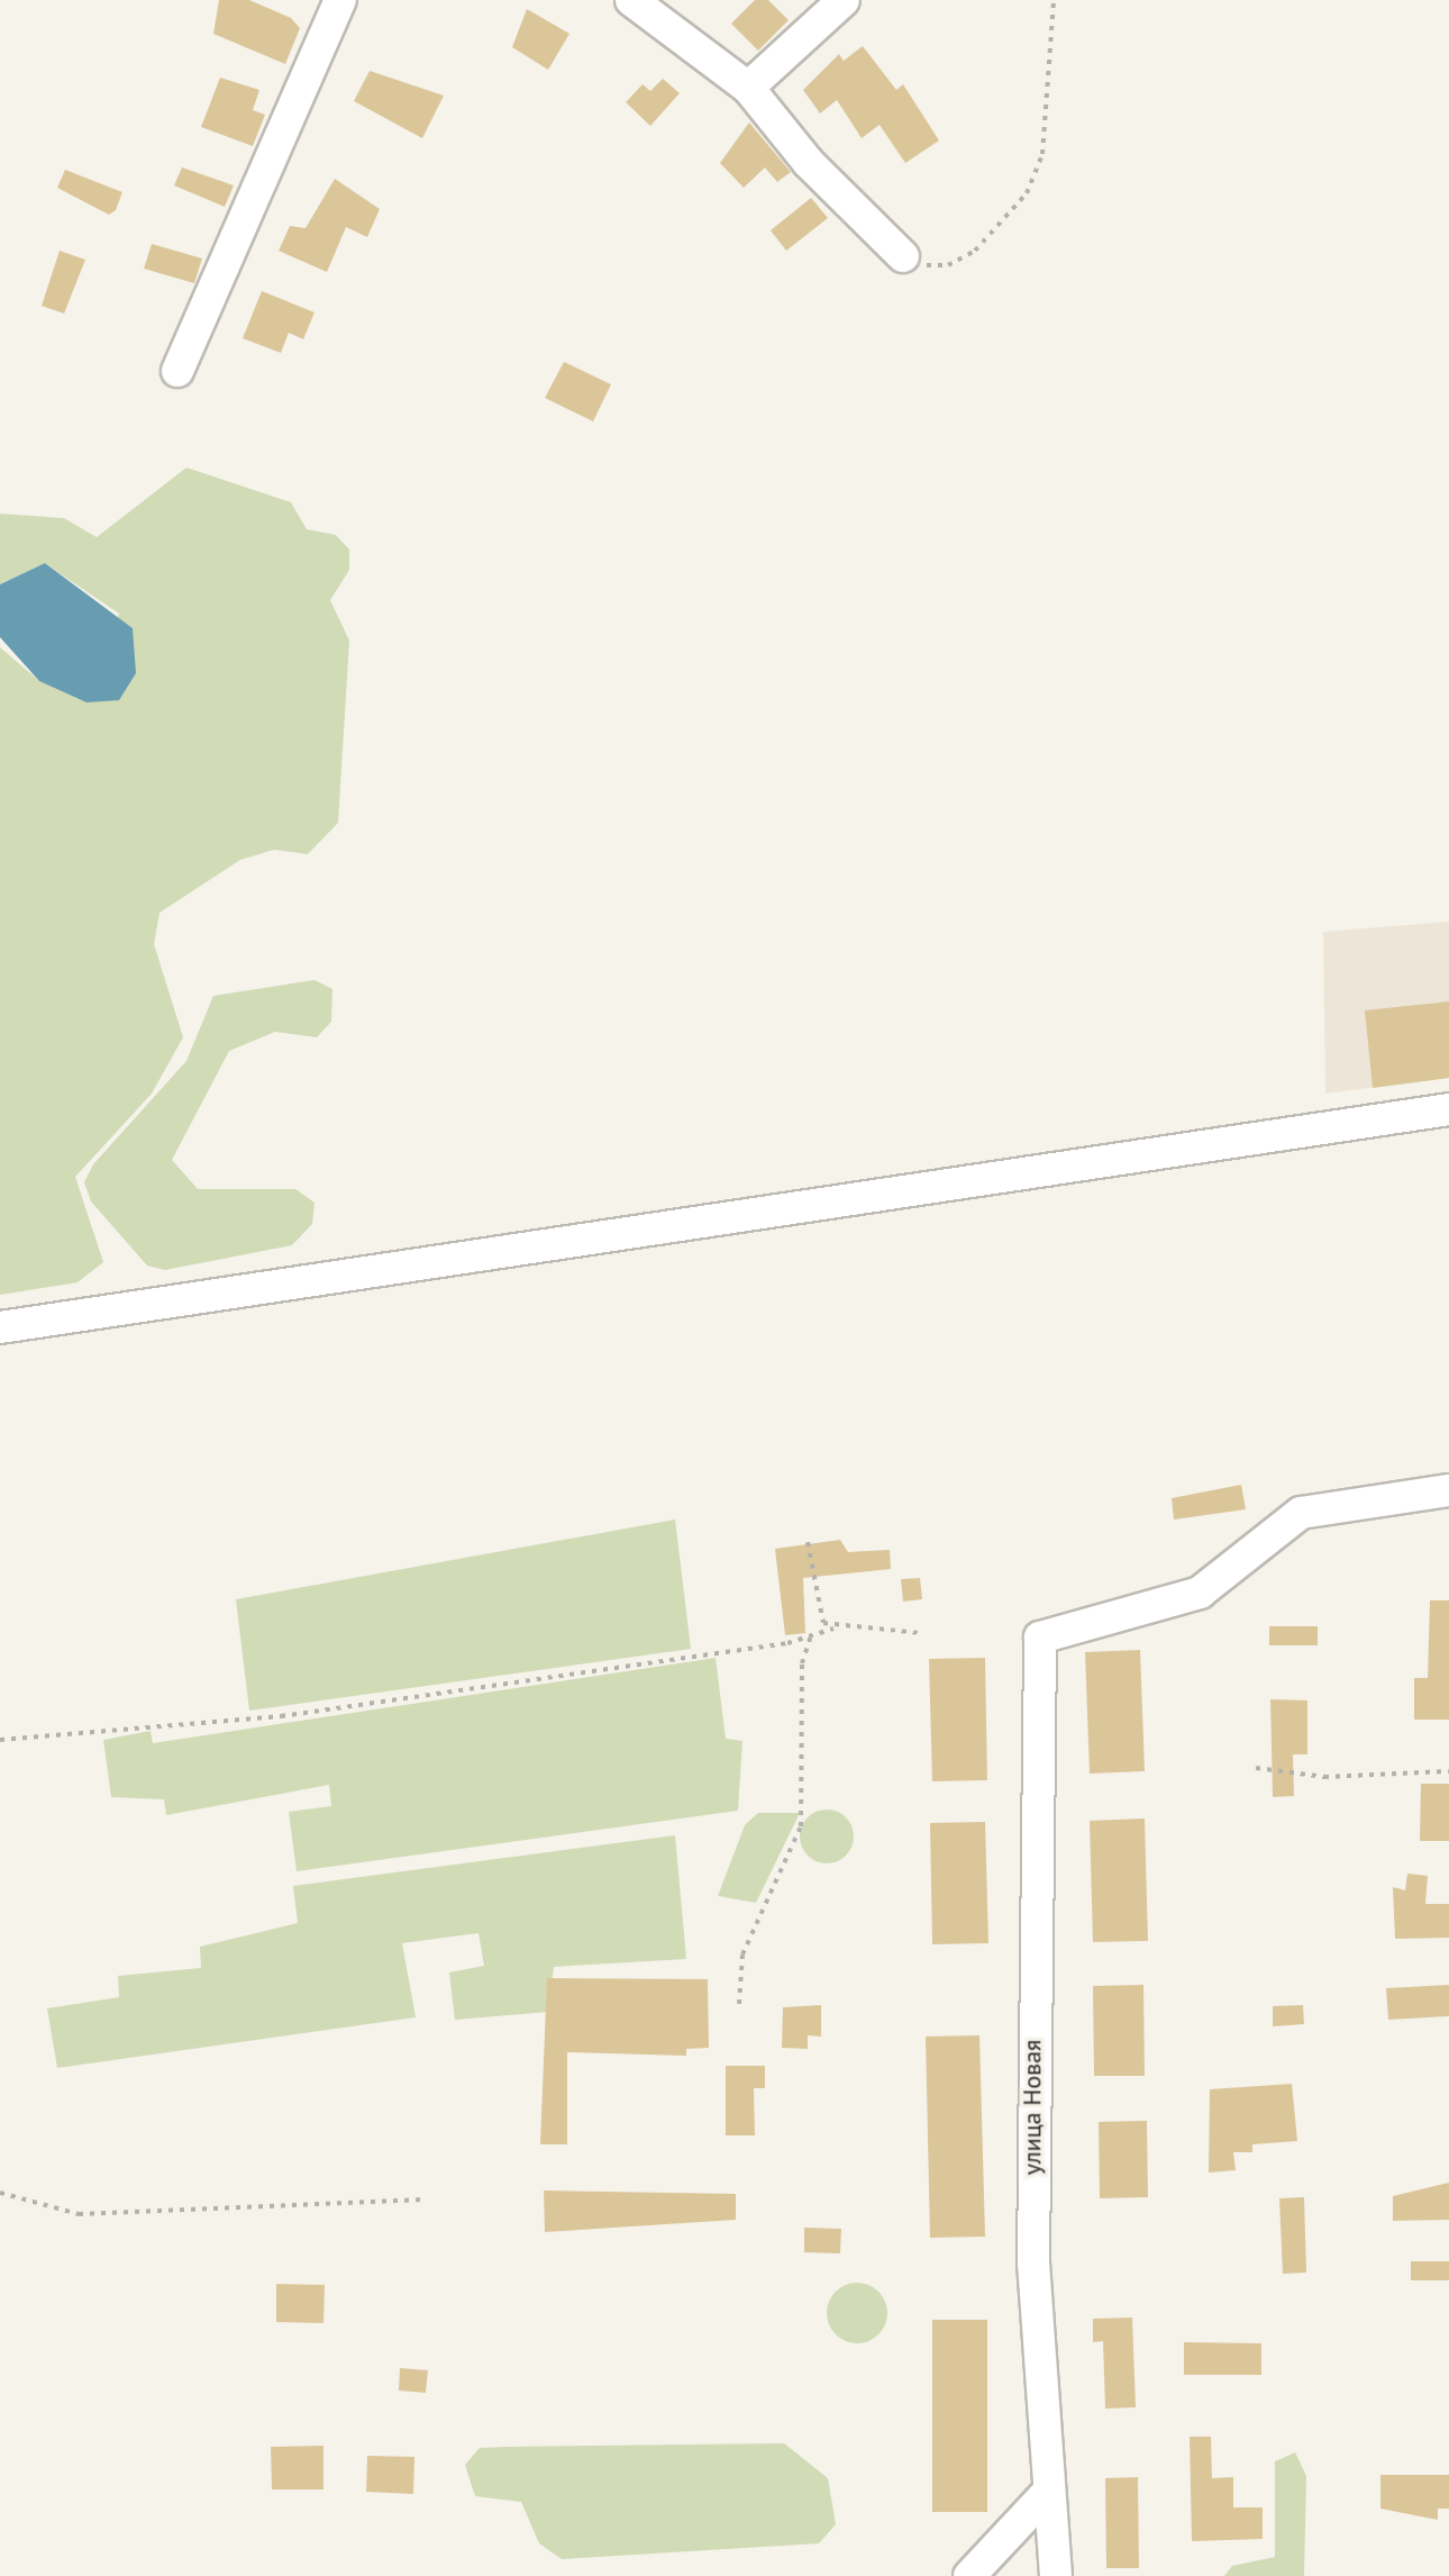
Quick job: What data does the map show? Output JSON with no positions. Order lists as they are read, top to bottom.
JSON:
{
  "streets": {
    "street": ["улица Новая"]
  }
}
